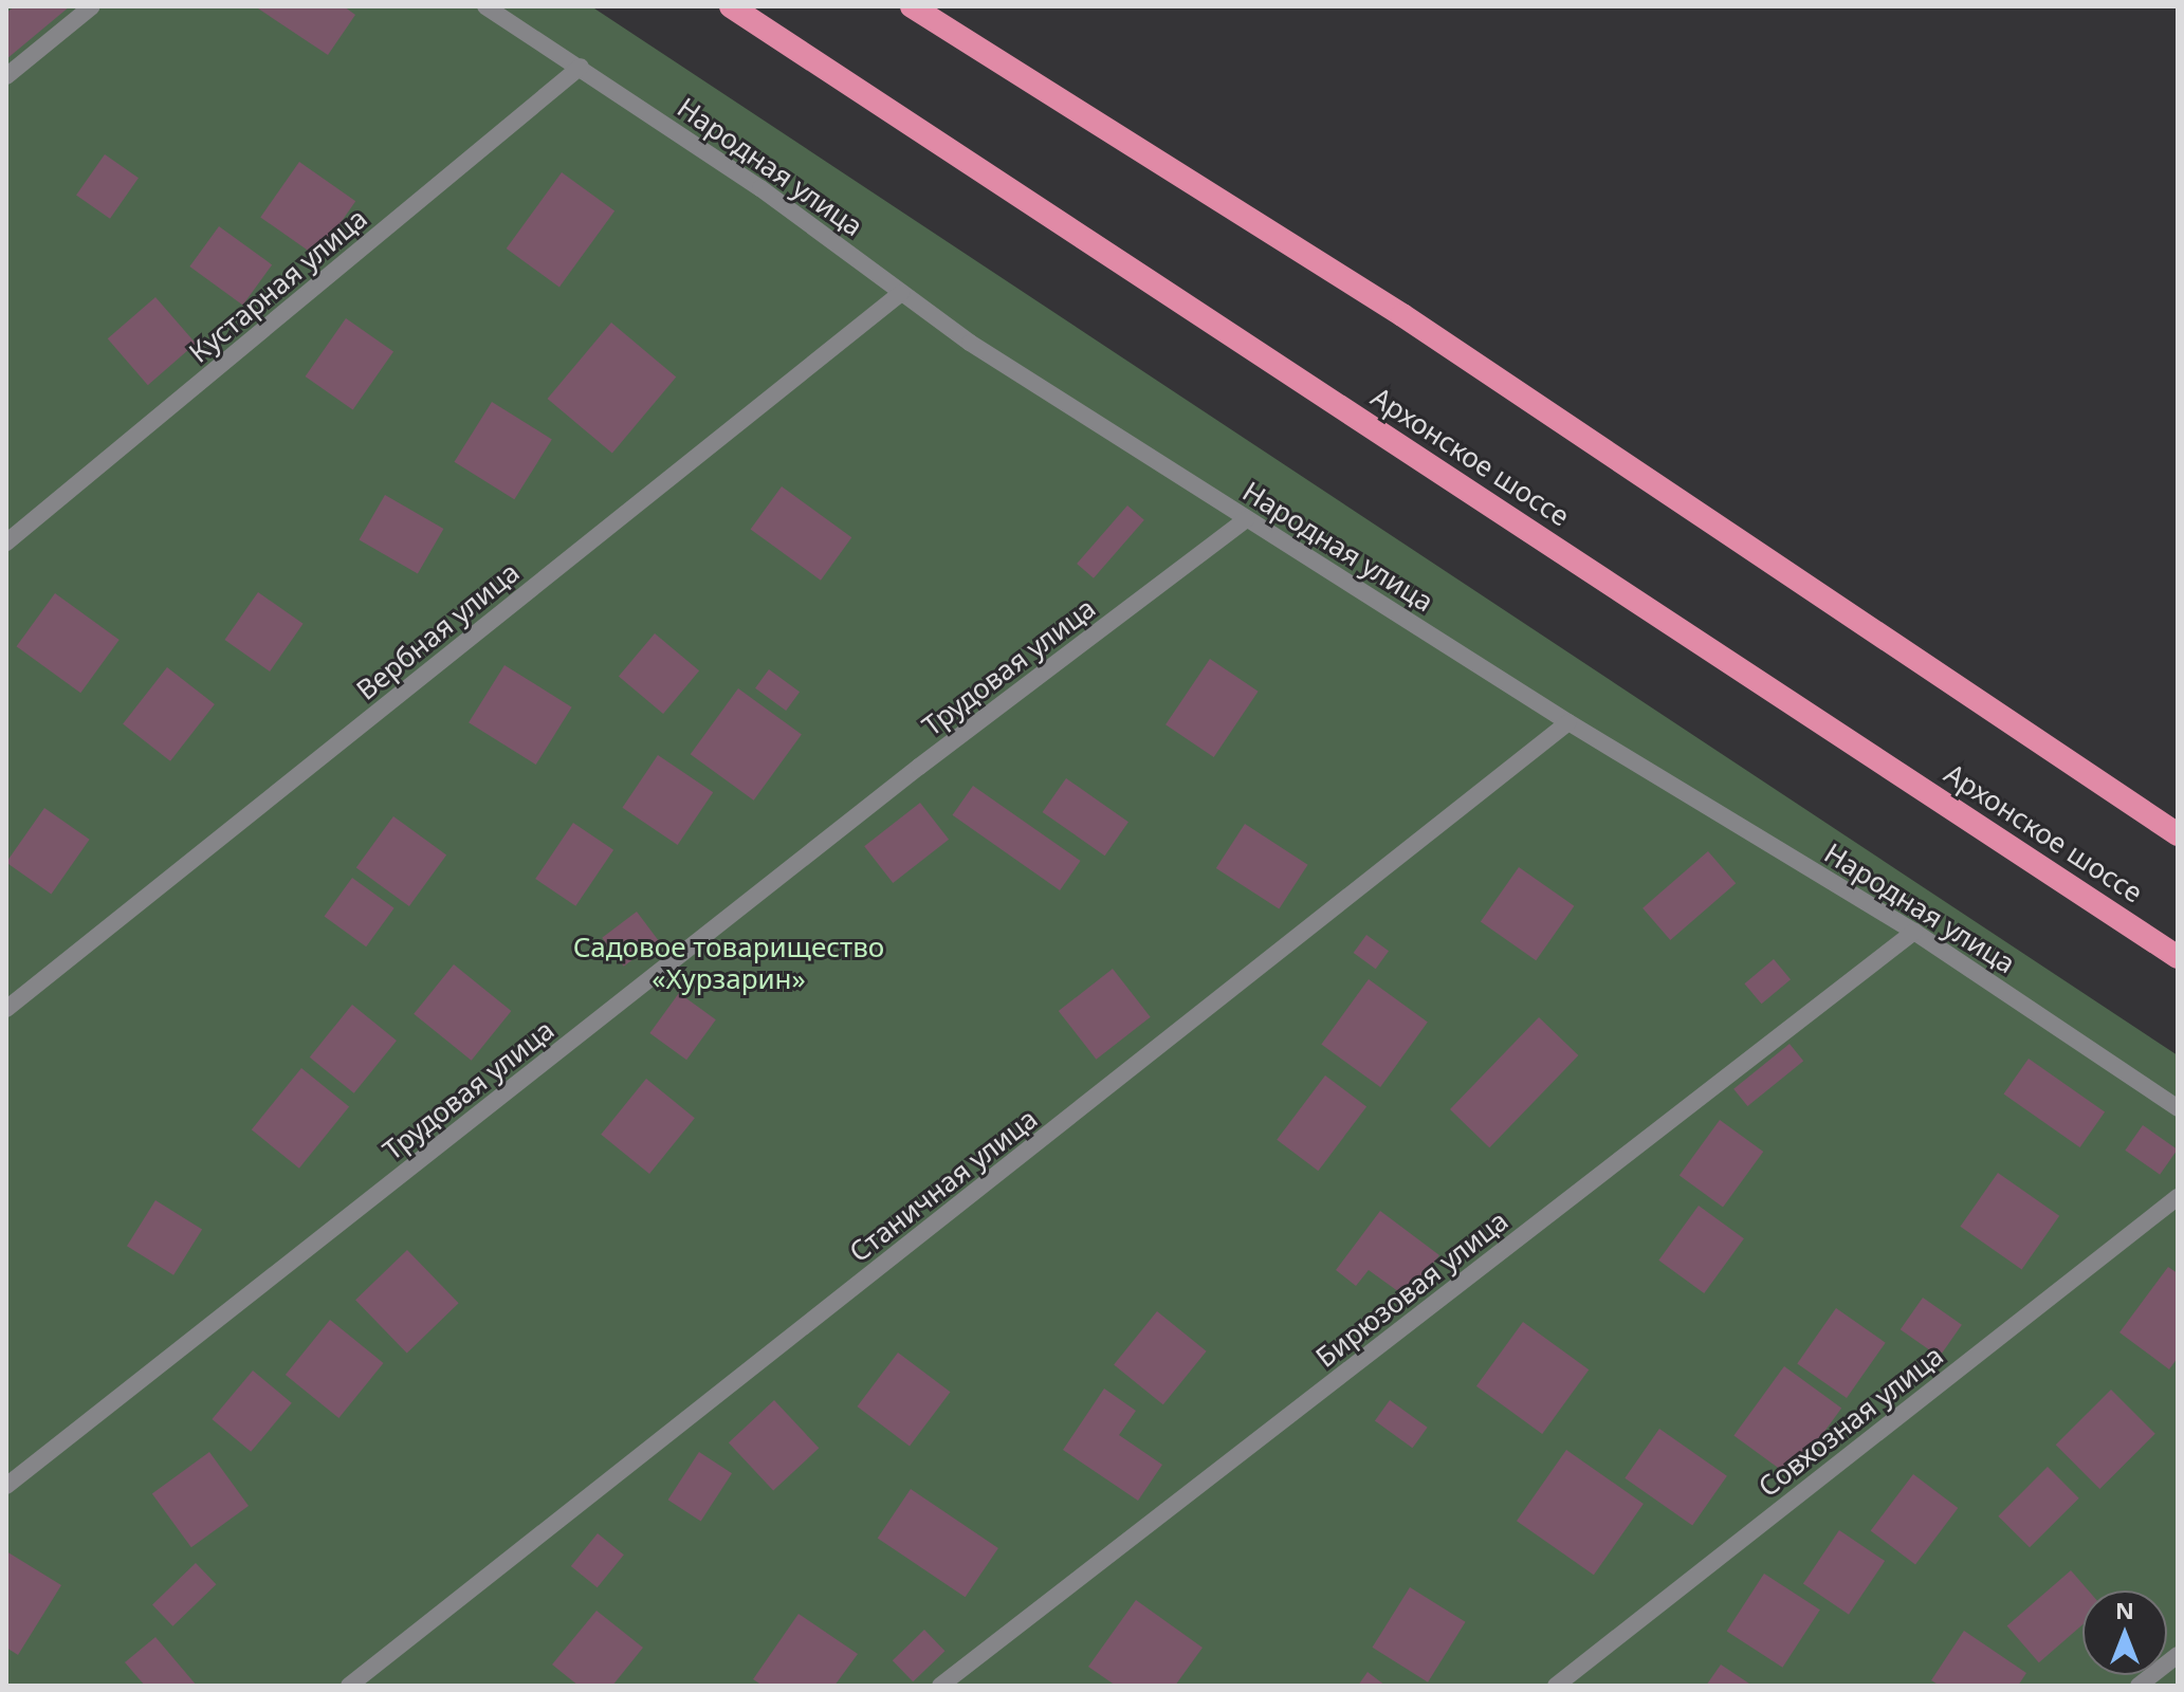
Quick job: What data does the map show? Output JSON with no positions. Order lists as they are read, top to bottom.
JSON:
{
  "streets": {
    "highway": ["Архонское шоссе"],
    "street": [
      "Народная улица",
      "Кустарная улица",
      "Вербная улица",
      "Трудовая улица",
      "Станичная улица",
      "Бирюзовая улица",
      "Совхозная улица"
    ]
  },
  "crossings": [
    ["Народная улица", "Кустарная улица"],
    ["Народная улица", "Вербная улица"],
    ["Народная улица", "Трудовая улица"],
    ["Народная улица", "Станичная улица"],
    ["Народная улица", "Бирюзовая улица"]
  ],
  "parks": ["Садовое товарищество «Хурзарин»"],
  "north": "top"
}
